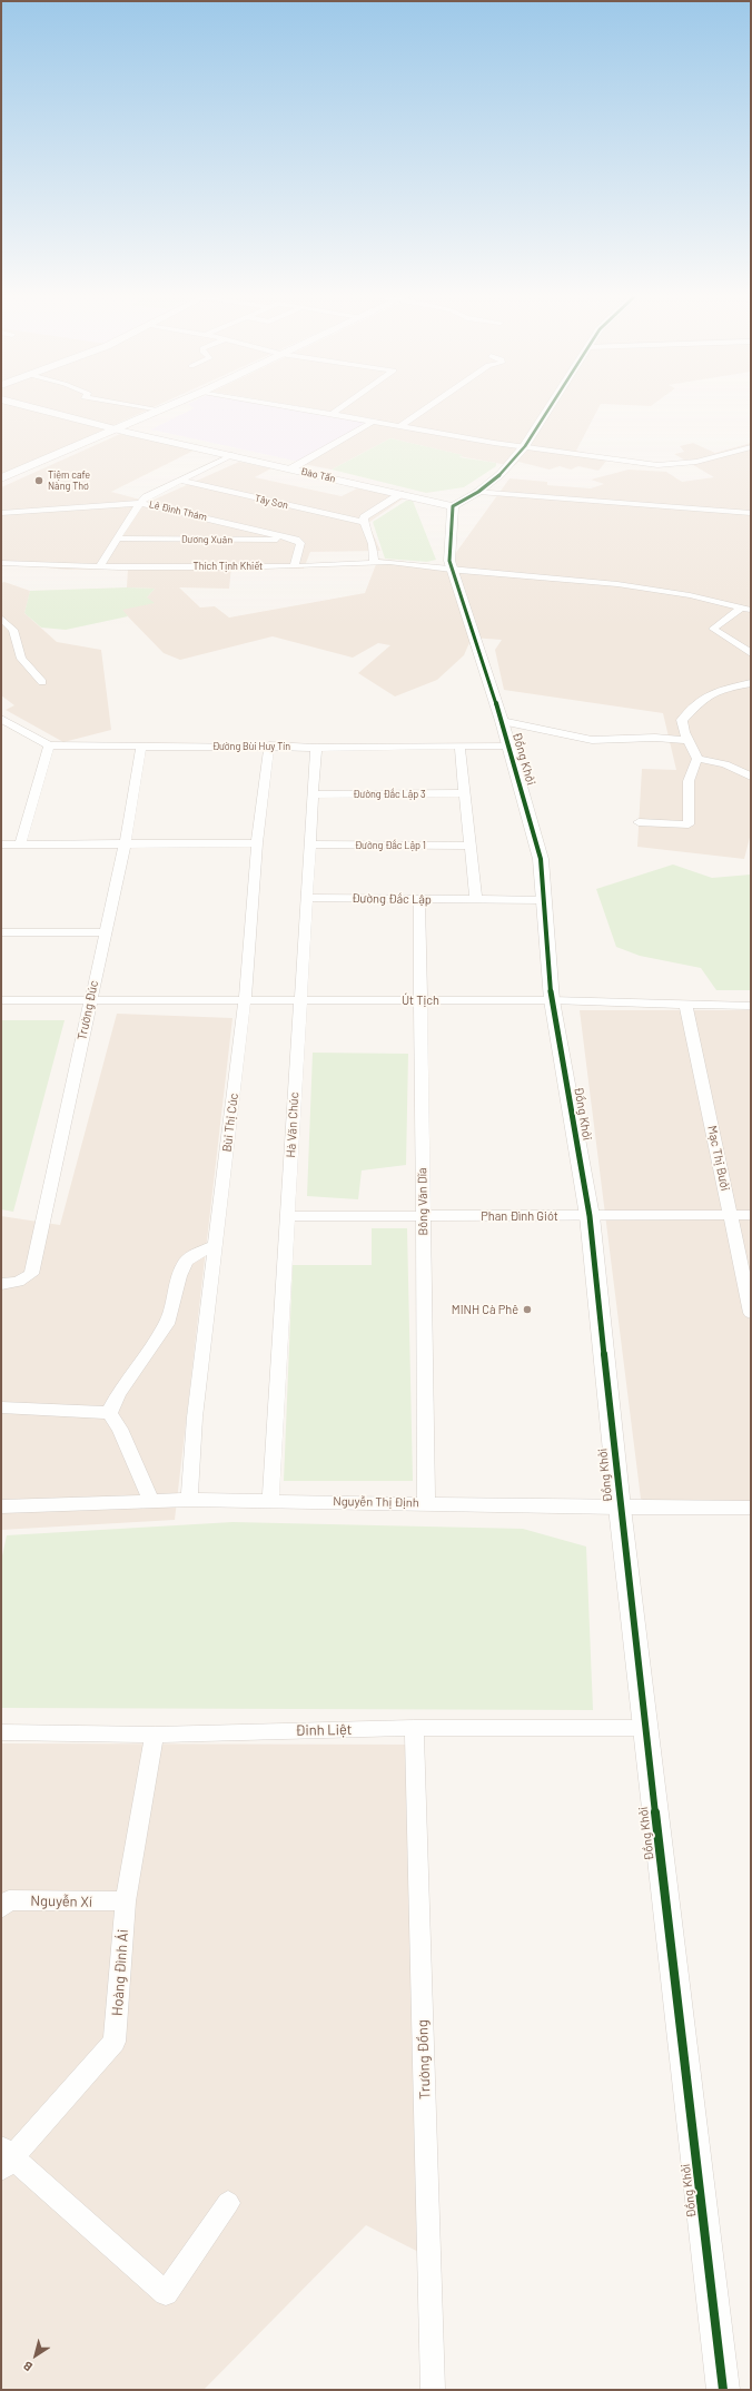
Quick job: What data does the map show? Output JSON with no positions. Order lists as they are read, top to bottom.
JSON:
{
  "streets": {
    "street": [
      "Đào Tấn",
      "Tây Sơn",
      "Lê Đình Thám",
      "Dương Xuân",
      "Thích Tịnh Khiết",
      "Đường Bùi Huy Tín",
      "Đồng Khởi",
      "Đường Đắc Lập 3",
      "Đường Đắc Lập 1",
      "Đường Đắc Lập",
      "Út Tịch",
      "Trường Đúc",
      "Bùi Thị Cúc",
      "Hà Văn Chúc",
      "Mạc Thị Bưởi",
      "Bông Văn Dĩa",
      "Phan Đình Giót",
      "Nguyễn Thị Định",
      "Đinh Liệt",
      "Nguyễn Xí",
      "Hoàng Đình Ái",
      "Trường Đồng"
    ]
  },
  "crossings": [
    ["Đào Tấn", "Đồng Khởi"],
    ["Lê Đình Thám", "Dương Xuân"],
    ["Thích Tịnh Khiết", "Đồng Khởi"],
    ["Đường Bùi Huy Tín", "Đồng Khởi"],
    ["Đường Bùi Huy Tín", "Trường Đúc"],
    ["Đường Bùi Huy Tín", "Bùi Thị Cúc"],
    ["Đường Bùi Huy Tín", "Hà Văn Chúc"],
    ["Đồng Khởi", "Đường Đắc Lập"],
    ["Đồng Khởi", "Út Tịch"],
    ["Đồng Khởi", "Phan Đình Giót"],
    ["Đồng Khởi", "Nguyễn Thị Định"],
    ["Đồng Khởi", "Đinh Liệt"],
    ["Đường Đắc Lập 3", "Hà Văn Chúc"],
    ["Đường Đắc Lập 1", "Hà Văn Chúc"],
    ["Đường Đắc Lập", "Hà Văn Chúc"],
    ["Đường Đắc Lập", "Bông Văn Dĩa"],
    ["Út Tịch", "Trường Đúc"],
    ["Út Tịch", "Bùi Thị Cúc"],
    ["Út Tịch", "Hà Văn Chúc"],
    ["Út Tịch", "Mạc Thị Bưởi"],
    ["Út Tịch", "Bông Văn Dĩa"],
    ["Bùi Thị Cúc", "Nguyễn Thị Định"],
    ["Hà Văn Chúc", "Phan Đình Giót"],
    ["Hà Văn Chúc", "Nguyễn Thị Định"],
    ["Mạc Thị Bưởi", "Phan Đình Giót"],
    ["Bông Văn Dĩa", "Phan Đình Giót"],
    ["Bông Văn Dĩa", "Nguyễn Thị Định"],
    ["Đinh Liệt", "Hoàng Đình Ái"],
    ["Đinh Liệt", "Trường Đồng"],
    ["Nguyễn Xí", "Hoàng Đình Ái"]
  ],
  "places": ["Tiệm cafe Nàng Thơ", "MINH Cà Phê"],
  "north": "bottom left"
}
